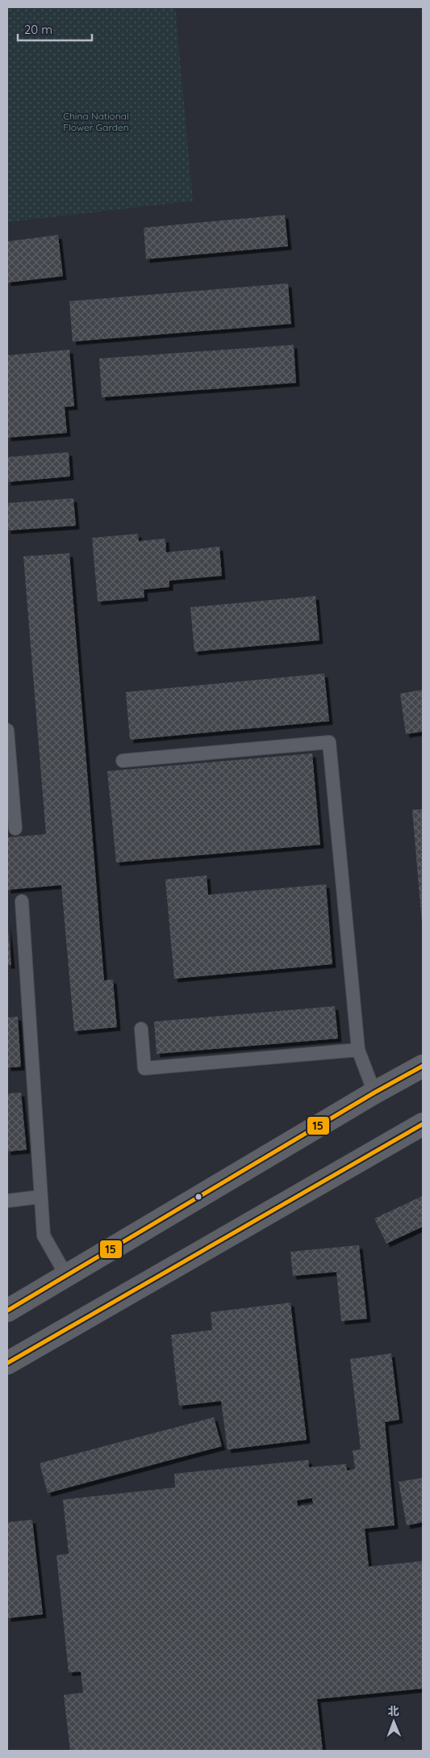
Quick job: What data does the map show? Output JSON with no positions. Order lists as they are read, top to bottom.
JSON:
{
  "parks": ["China National Flower Garden"],
  "lines": ["transit line 15"],
  "scale_bar": "20 m",
  "north": "top"
}
